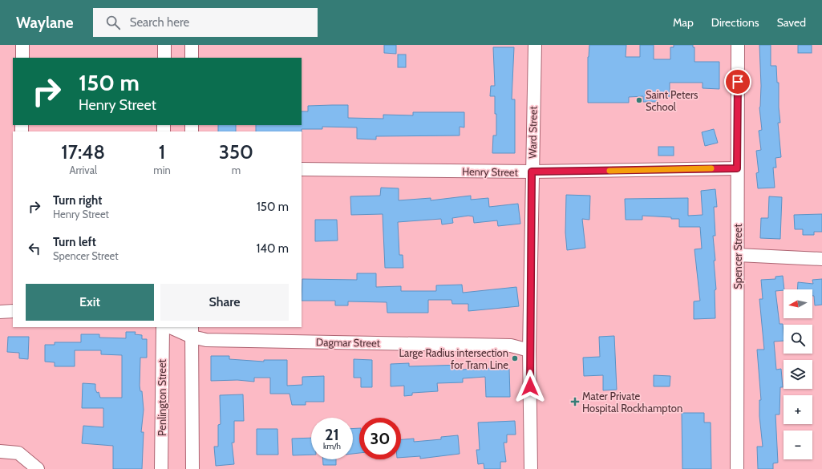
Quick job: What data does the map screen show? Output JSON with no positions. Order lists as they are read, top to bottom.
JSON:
{
  "streets": {
    "street": [
      "Ward Street",
      "Henry Street",
      "Spencer Street",
      "Dagmar Street",
      "Penlington Street"
    ]
  },
  "crossings": [
    ["Ward Street", "Henry Street"],
    ["Ward Street", "Dagmar Street"],
    ["Henry Street", "Spencer Street"]
  ],
  "places": {
    "other": ["Saint Peters School", "Large Radius intersection for Tram Line"],
    "health": ["Mater Private Hospital Rockhampton"]
  },
  "north": "left",
  "page": {
    "header": "Waylane",
    "search": "Search here",
    "nav": ["Map", "Directions", "Saved"],
    "turn": ["150 m", "Henry Street"],
    "eta": [
      "17:48",
      "Arrival",
      "1",
      "min",
      "350",
      "m"
    ],
    "list": [
      {
        "name": "Turn right",
        "note": "Henry Street",
        "value": "150 m"
      },
      {
        "name": "Turn left",
        "note": "Spencer Street",
        "value": "140 m"
      }
    ],
    "buttons": ["Exit", "Share"],
    "map_buttons": ["+", "−"],
    "speed": "21 km/h",
    "limit": "30"
  }
}
